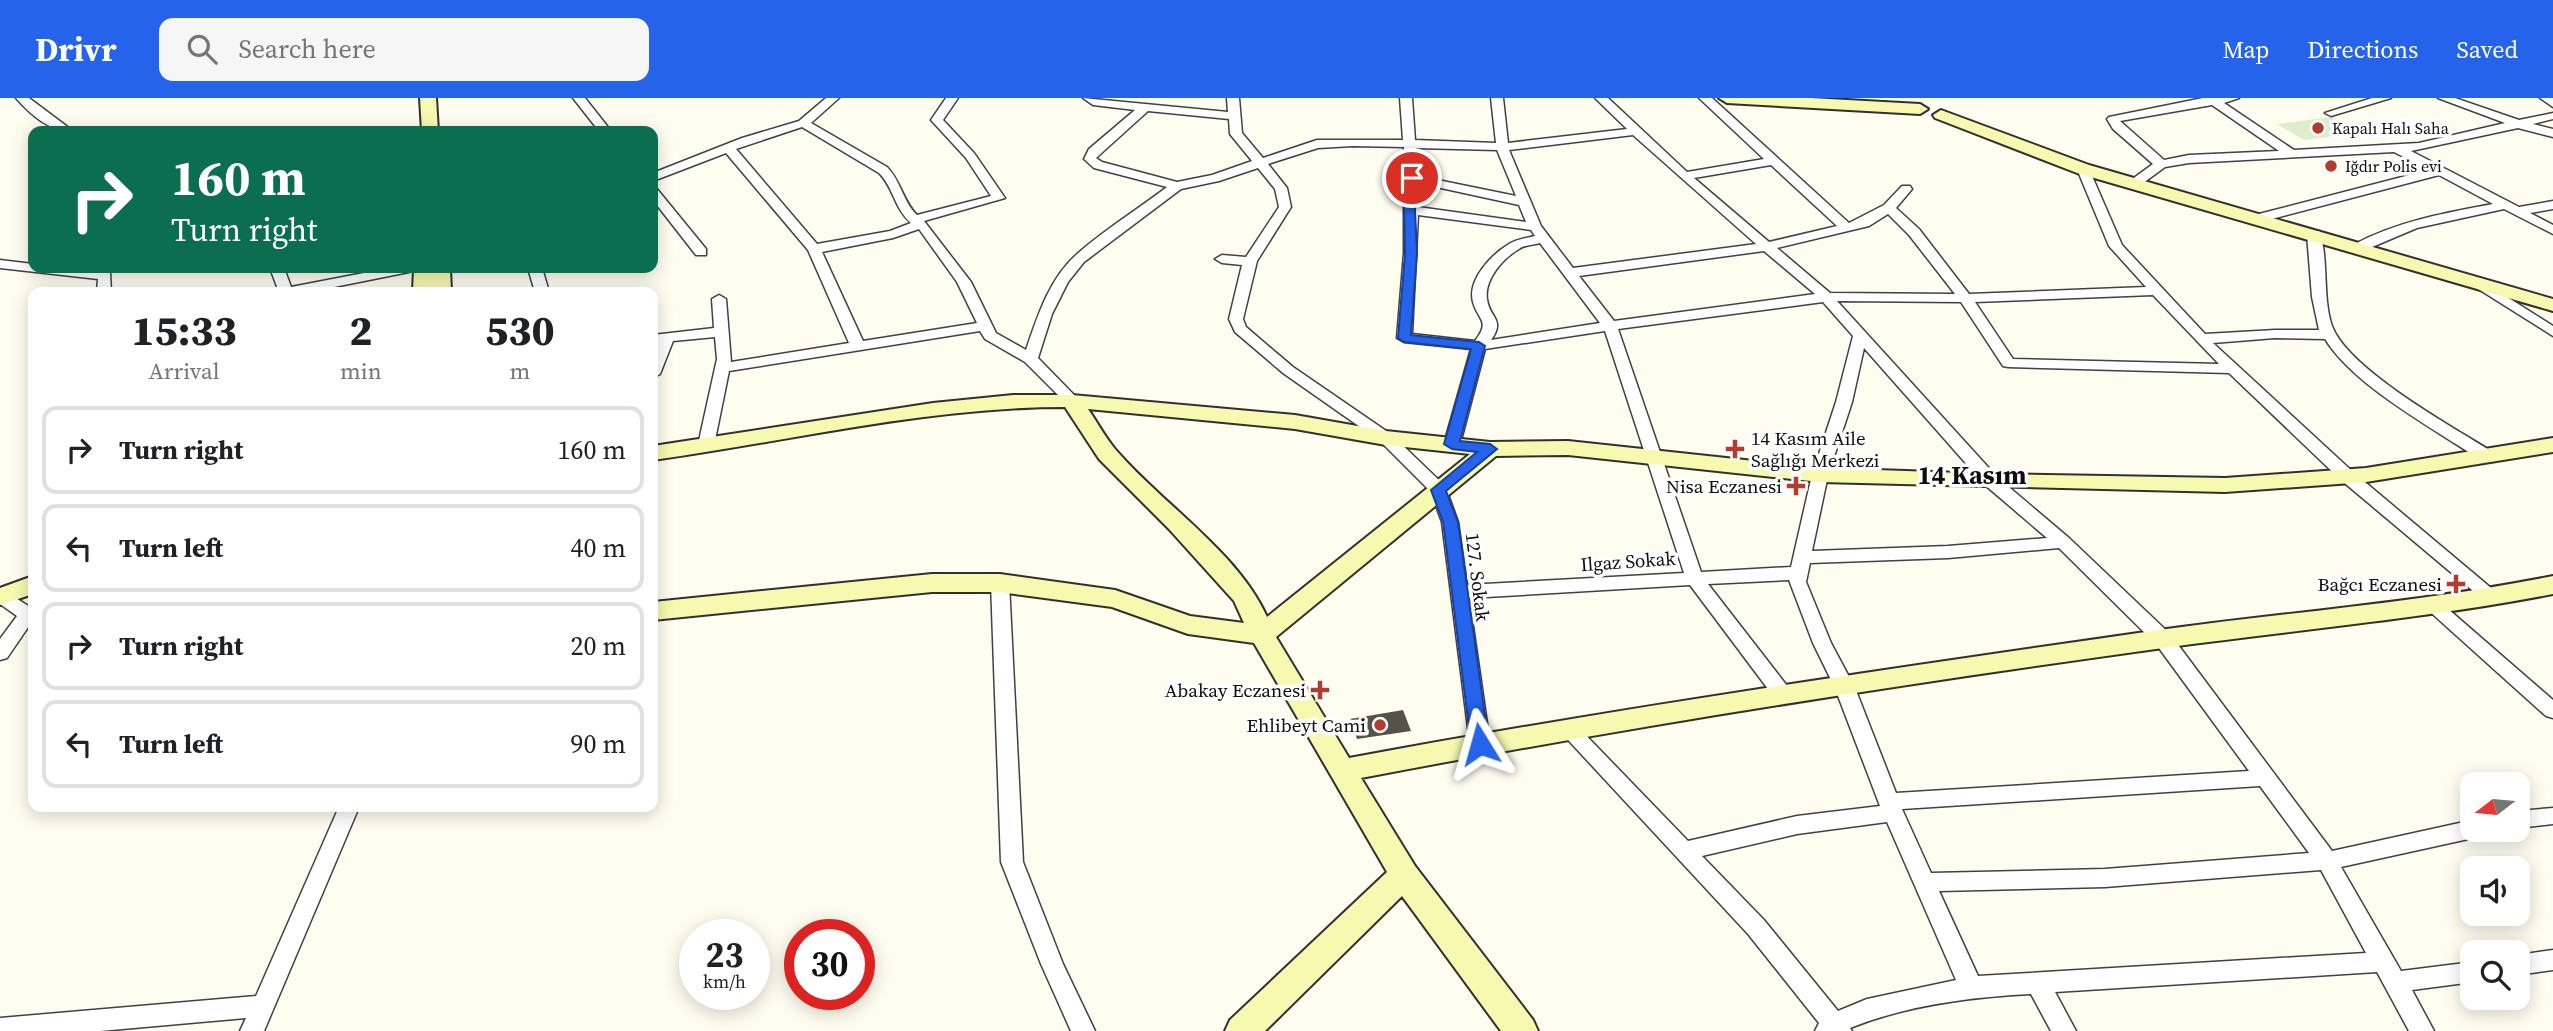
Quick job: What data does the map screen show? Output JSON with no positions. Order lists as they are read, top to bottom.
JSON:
{
  "streets": {
    "street": ["Ilgaz Sokak", "127. Sokak"]
  },
  "crossings": [
    ["Ilgaz Sokak", "127. Sokak"]
  ],
  "districts": ["14 Kasım"],
  "places": {
    "other": ["Kapalı Halı Saha", "Iğdır Polis evi", "Ehlibeyt Cami"],
    "health": [
      "14 Kasım Aile Sağlığı Merkezi",
      "Nisa Eczanesi",
      "Bağcı Eczanesi",
      "Abakay Eczanesi"
    ]
  },
  "north": "left",
  "page": {
    "header": "Drivr",
    "search": "Search here",
    "nav": ["Map", "Directions", "Saved"],
    "turn": ["160 m", "Turn right"],
    "eta": [
      "15:33",
      "Arrival",
      "2",
      "min",
      "530",
      "m"
    ],
    "list": [
      {
        "name": "Turn right",
        "value": "160 m"
      },
      {
        "name": "Turn left",
        "value": "40 m"
      },
      {
        "name": "Turn right",
        "value": "20 m"
      },
      {
        "name": "Turn left",
        "value": "90 m"
      }
    ],
    "speed": "23 km/h",
    "limit": "30"
  }
}
